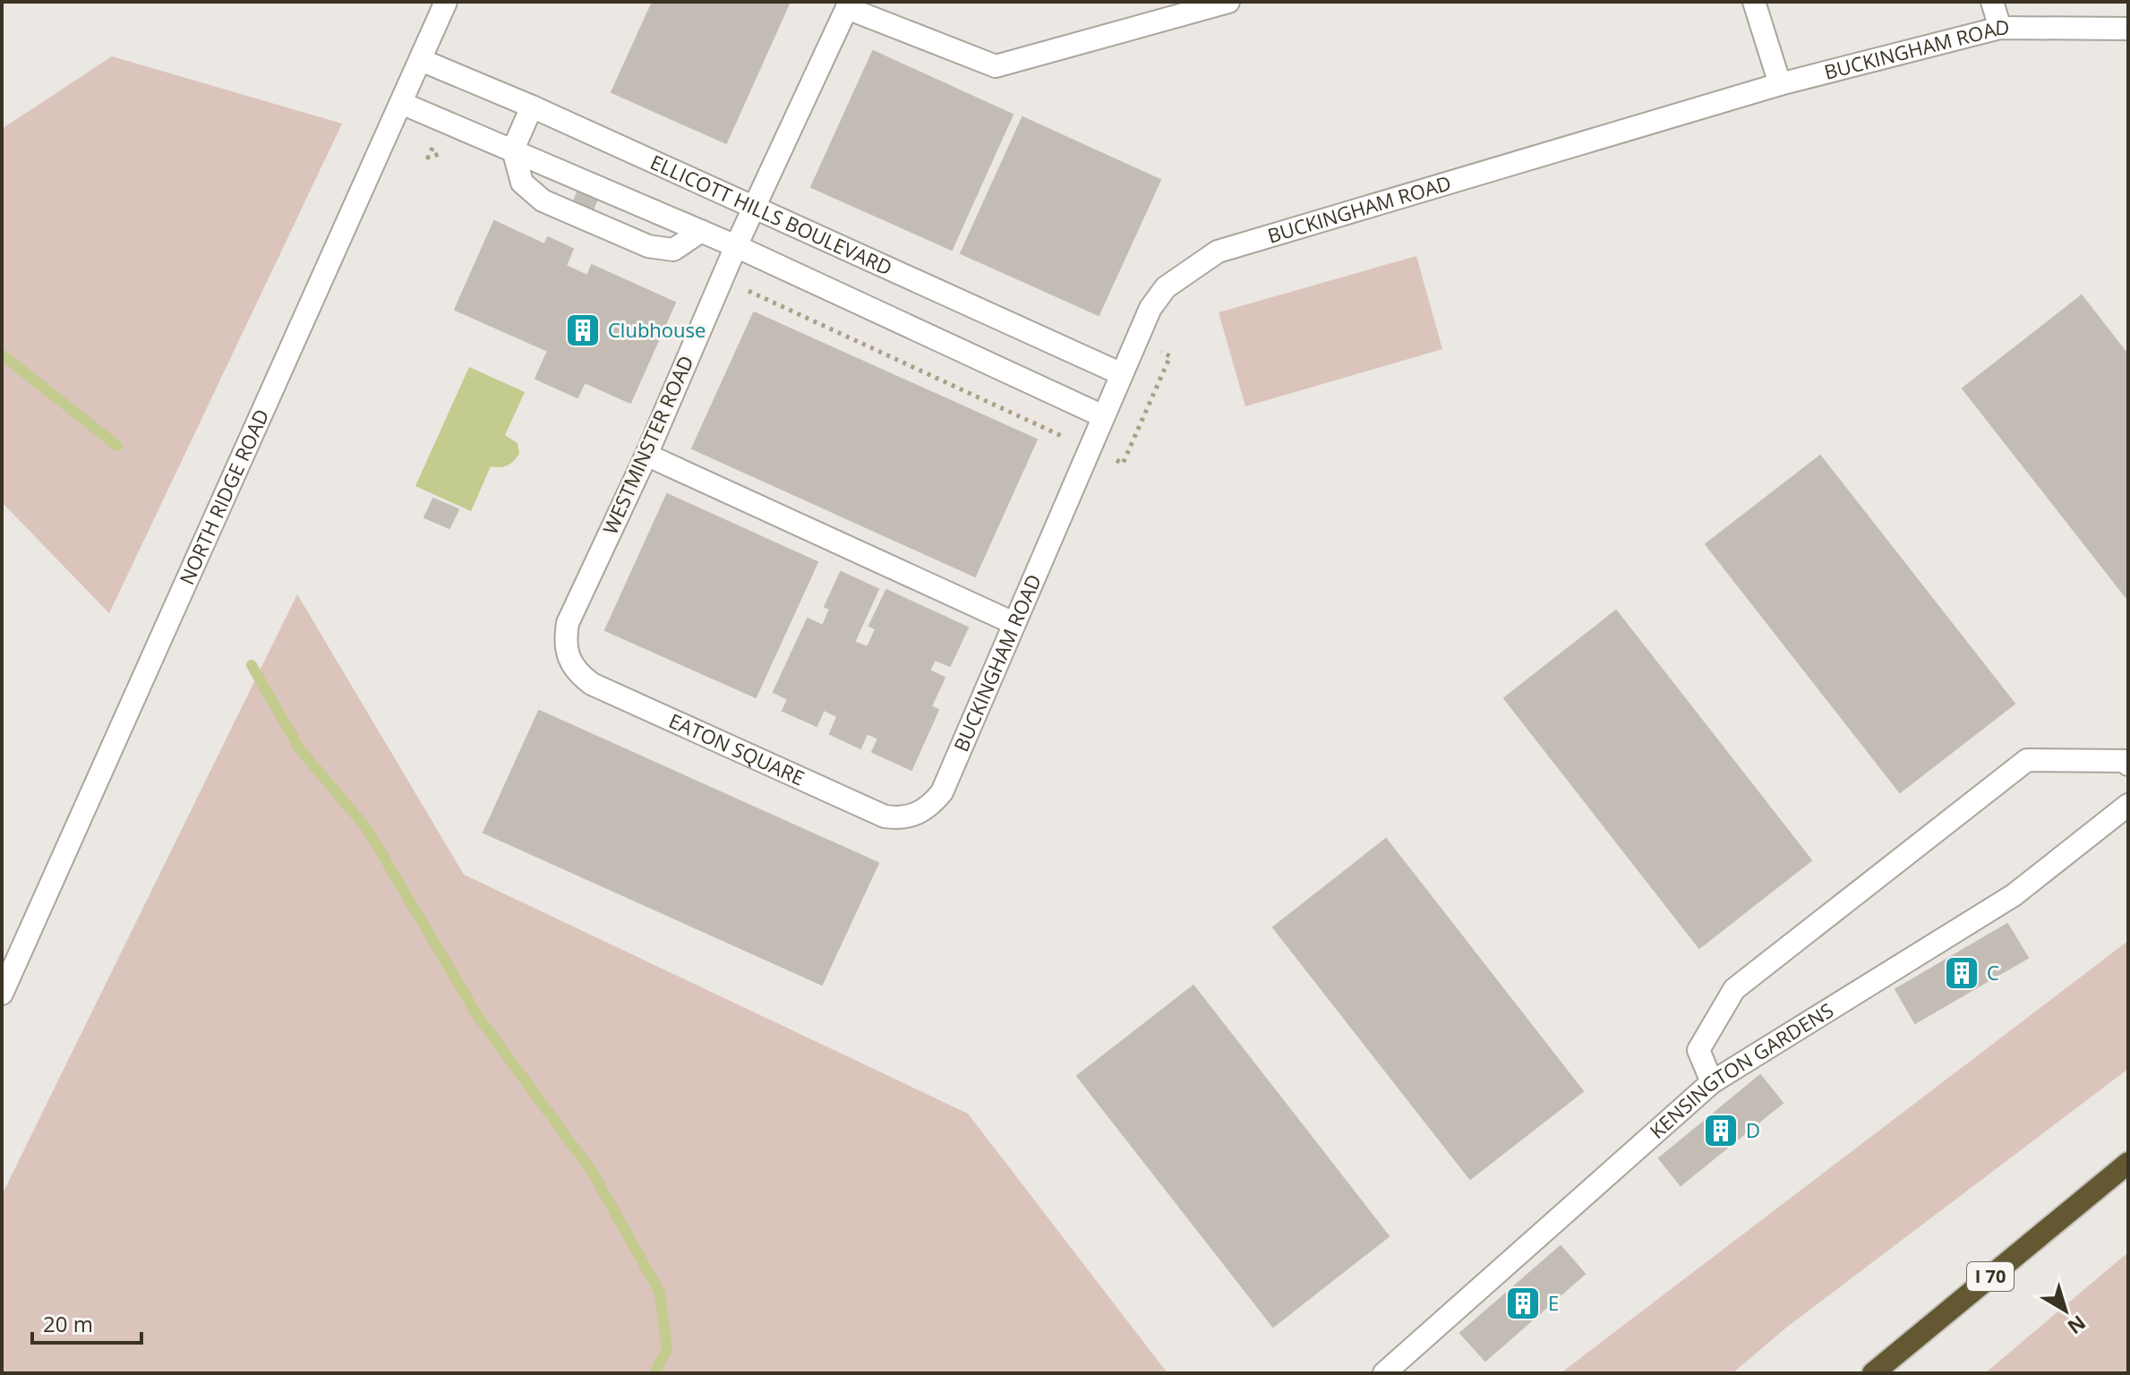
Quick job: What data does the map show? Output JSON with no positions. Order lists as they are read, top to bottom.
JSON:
{
  "streets": {
    "highway": ["I 70"],
    "street": [
      "BUCKINGHAM ROAD",
      "ELLICOTT HILLS BOULEVARD",
      "WESTMINSTER ROAD",
      "NORTH RIDGE ROAD",
      "EATON SQUARE",
      "KENSINGTON GARDENS"
    ]
  },
  "crossings": [
    ["BUCKINGHAM ROAD", "ELLICOTT HILLS BOULEVARD"],
    ["BUCKINGHAM ROAD", "EATON SQUARE"],
    ["ELLICOTT HILLS BOULEVARD", "WESTMINSTER ROAD"],
    ["ELLICOTT HILLS BOULEVARD", "NORTH RIDGE ROAD"],
    ["WESTMINSTER ROAD", "EATON SQUARE"]
  ],
  "places": {
    "building": [
      "Clubhouse",
      "C",
      "D",
      "E"
    ]
  },
  "scale_bar": "20 m",
  "north": "bottom right"
}
